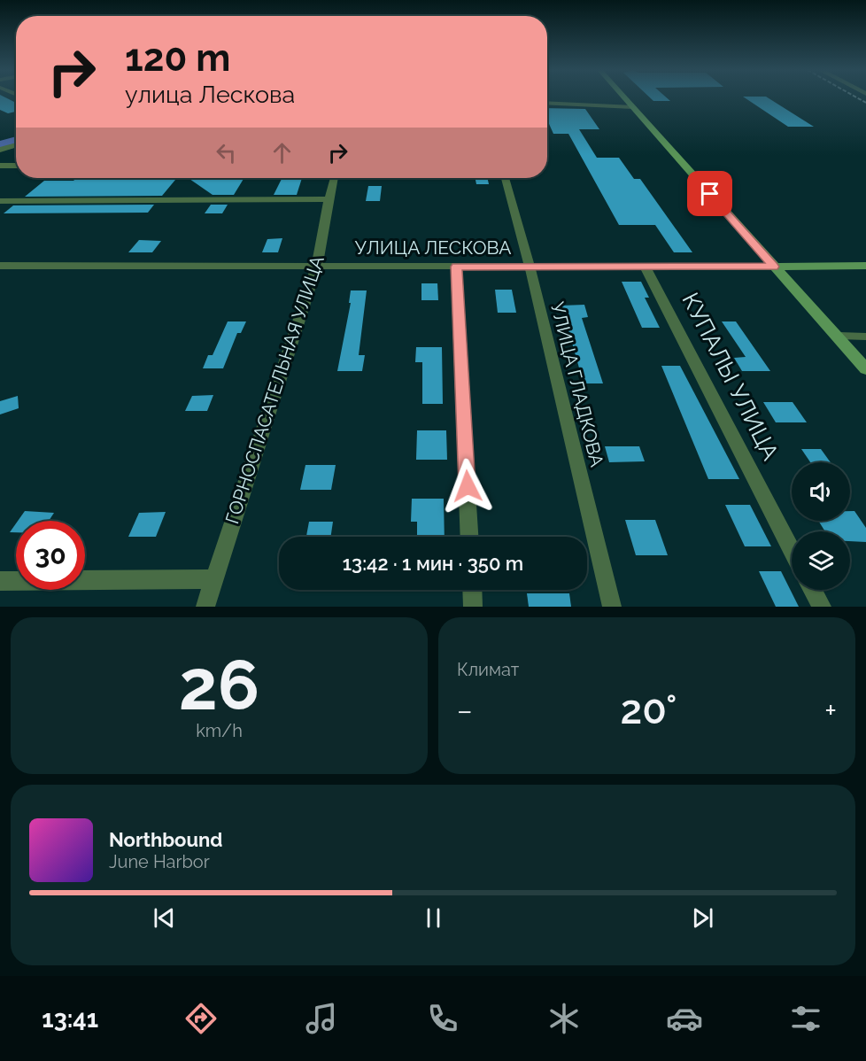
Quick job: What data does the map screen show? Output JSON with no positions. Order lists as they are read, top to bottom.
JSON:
{
  "streets": {
    "street": [
      "УЛИЦА ЛЕСКОВА",
      "КУПАЛЫ УЛИЦА",
      "УЛИЦА ГЛАДКОВА",
      "ГОРНОСПАСАТЕЛЬНАЯ УЛИЦА"
    ]
  },
  "crossings": [
    ["УЛИЦА ЛЕСКОВА", "КУПАЛЫ УЛИЦА"],
    ["УЛИЦА ЛЕСКОВА", "УЛИЦА ГЛАДКОВА"],
    ["УЛИЦА ЛЕСКОВА", "ГОРНОСПАСАТЕЛЬНАЯ УЛИЦА"]
  ],
  "page": {
    "turn": ["120 m", "улица Лескова"],
    "limit": "30",
    "trip": "13:42 · 1 мин · 350 m",
    "tile": [
      ["26", "km/h"],
      "Климат"
    ],
    "heat": ["−", "20°", "+"],
    "song": ["Northbound", "June Harbor"],
    "tabs": "13:41"
  }
}
